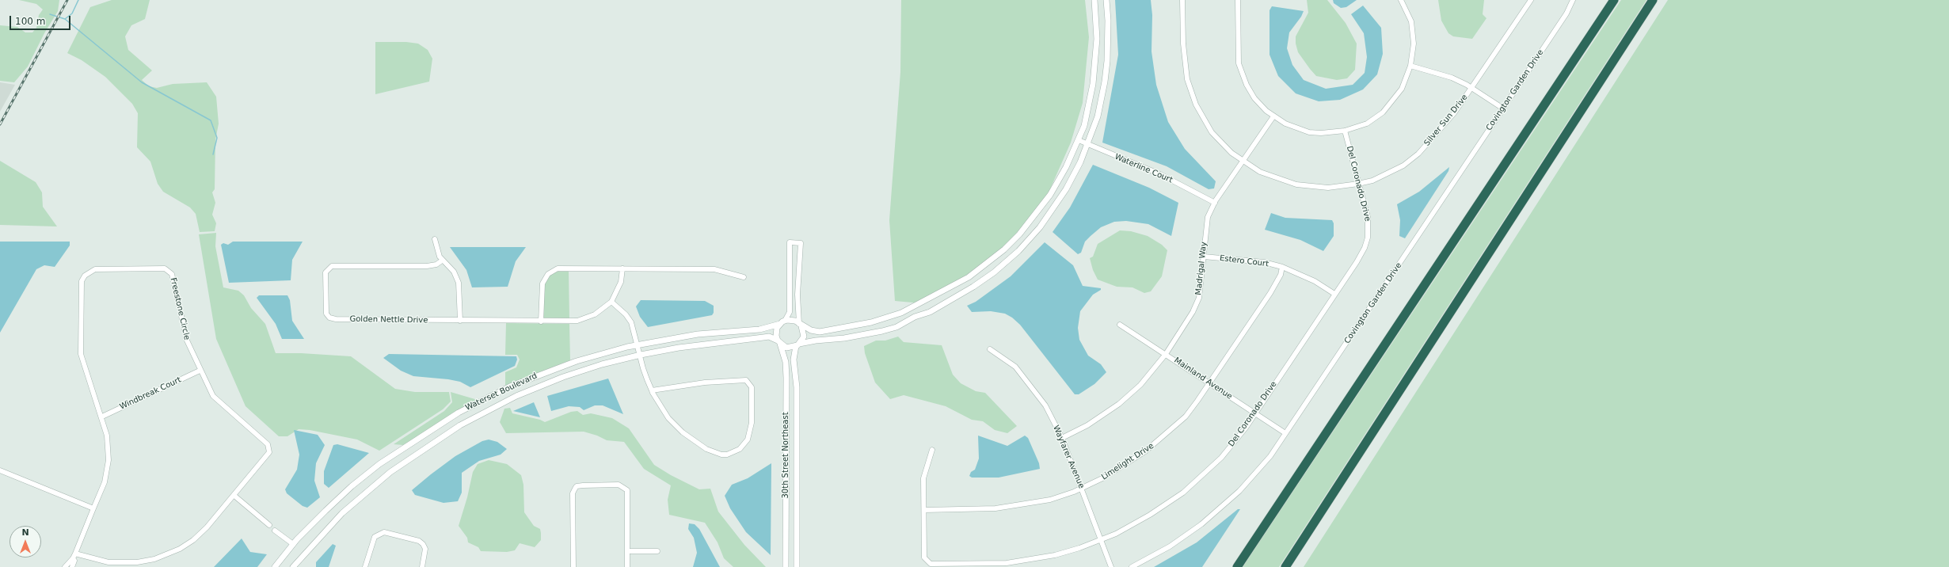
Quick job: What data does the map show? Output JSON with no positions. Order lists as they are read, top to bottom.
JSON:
{
  "streets": {
    "street": [
      "Covington Garden Drive",
      "Silver Sun Drive",
      "Waterline Court",
      "Del Coronado Drive",
      "Estero Court",
      "Madrigal Way",
      "Freestone Circle",
      "Golden Nettle Drive",
      "Mainland Avenue",
      "Waterset Boulevard",
      "Windbreak Court",
      "30th Street Northeast",
      "Wayfarer Avenue",
      "Limelight Drive"
    ]
  },
  "crossings": [
    ["Covington Garden Drive", "Mainland Avenue"],
    ["Silver Sun Drive", "Del Coronado Drive"],
    ["Silver Sun Drive", "Madrigal Way"],
    ["Waterline Court", "Madrigal Way"],
    ["Del Coronado Drive", "Estero Court"],
    ["Del Coronado Drive", "Mainland Avenue"],
    ["Del Coronado Drive", "Wayfarer Avenue"],
    ["Del Coronado Drive", "Limelight Drive"],
    ["Estero Court", "Madrigal Way"],
    ["Estero Court", "Limelight Drive"],
    ["Madrigal Way", "Mainland Avenue"],
    ["Madrigal Way", "Wayfarer Avenue"],
    ["Freestone Circle", "Windbreak Court"],
    ["Mainland Avenue", "Limelight Drive"],
    ["Waterset Boulevard", "30th Street Northeast"],
    ["Wayfarer Avenue", "Limelight Drive"]
  ],
  "scale_bar": "100 m",
  "north": "top"
}
